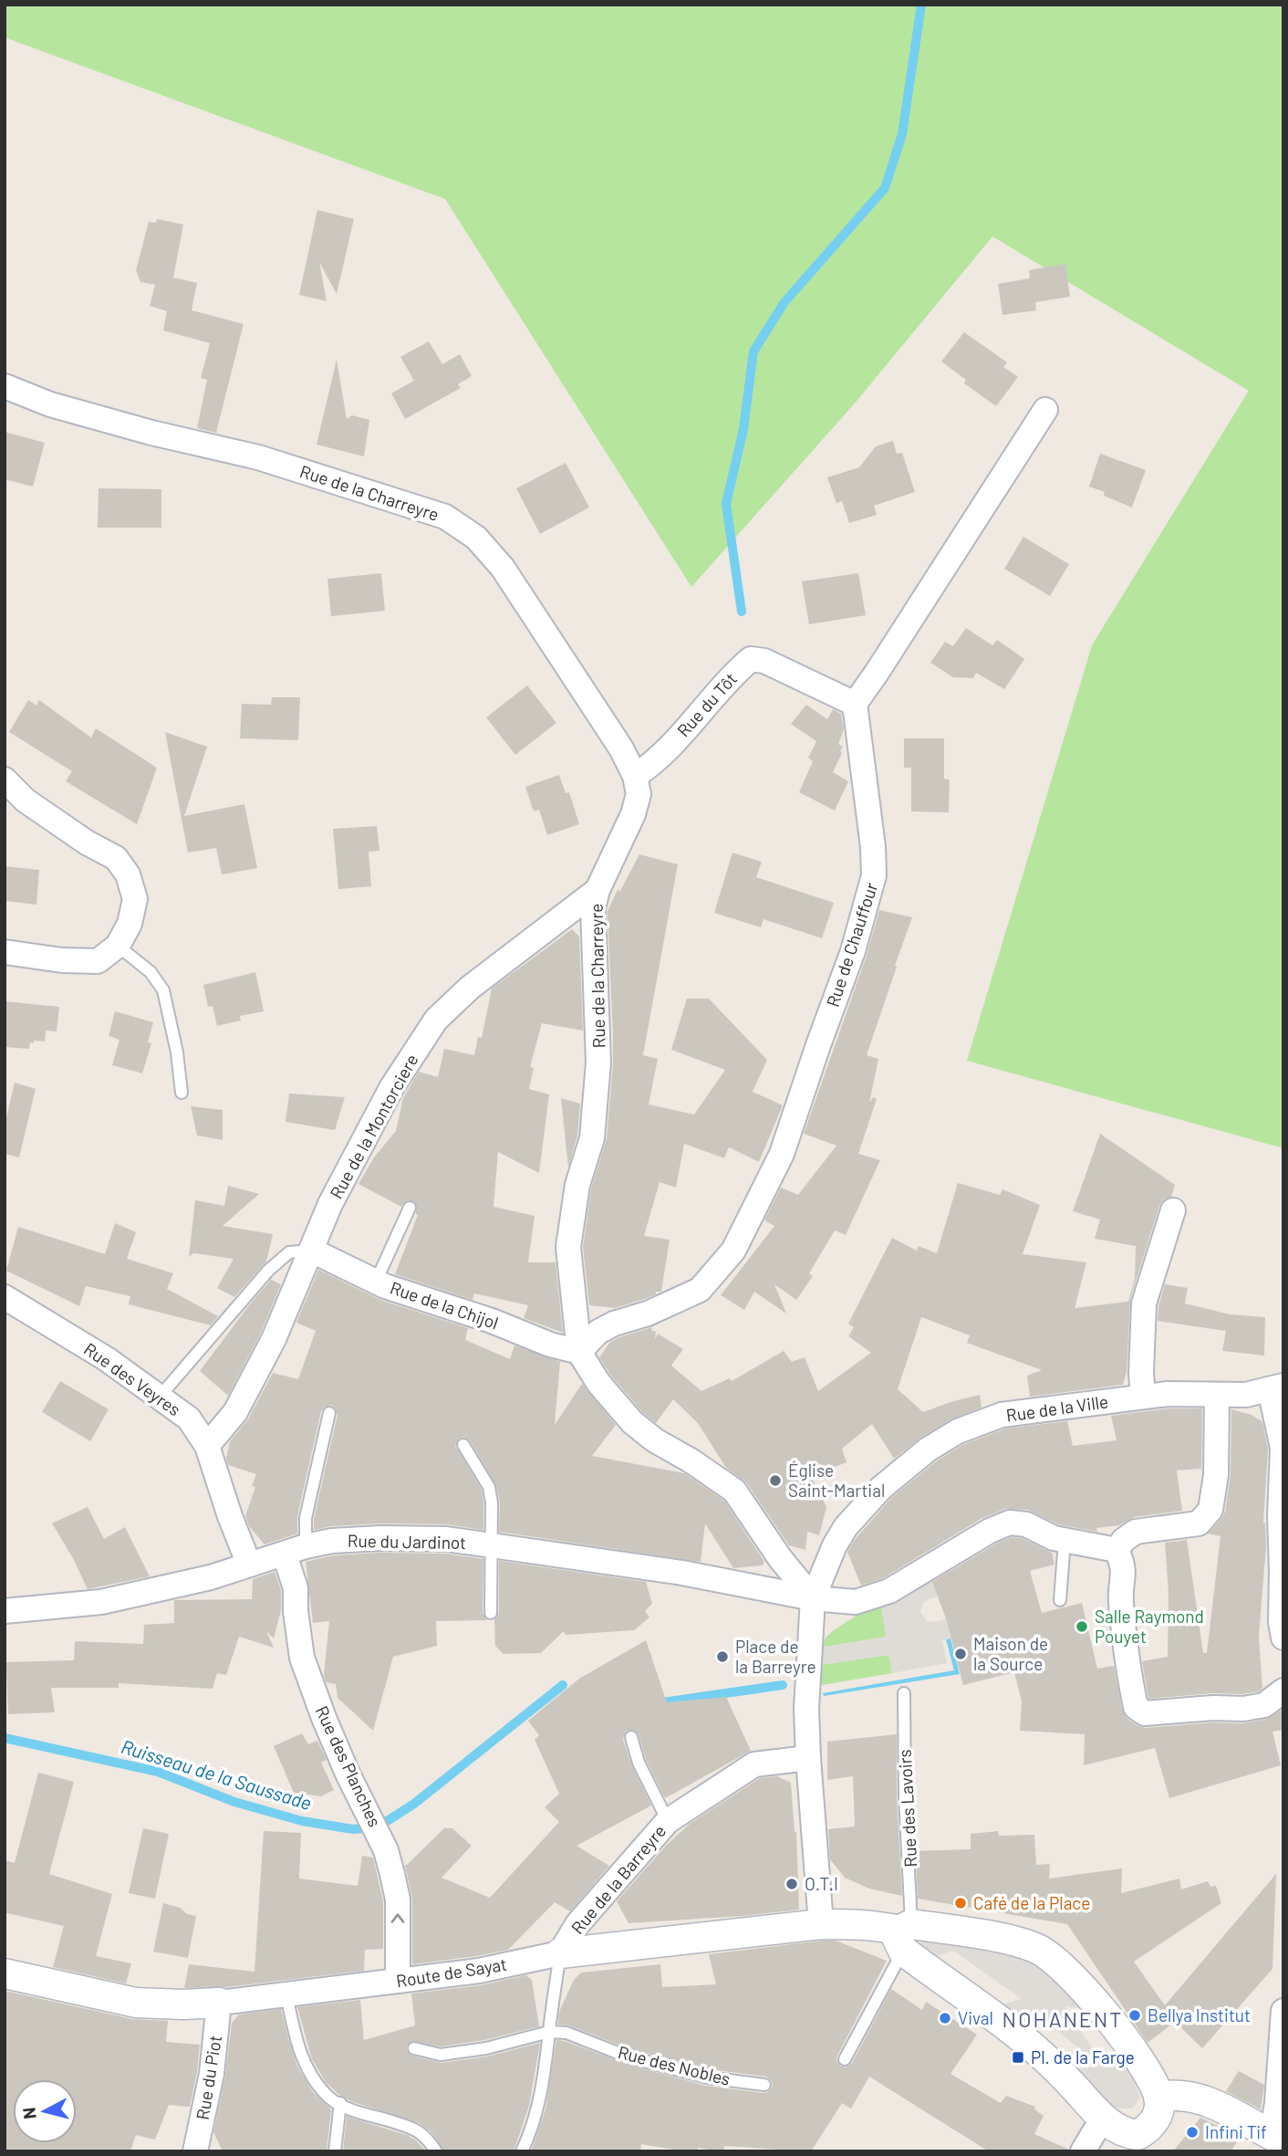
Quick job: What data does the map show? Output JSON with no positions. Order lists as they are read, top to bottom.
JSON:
{
  "streets": {
    "street": [
      "Rue de la Charreyre",
      "Rue du Tôt",
      "Rue de Chauffour",
      "Rue de la Montorciere",
      "Rue de la Chijol",
      "Rue des Veyres",
      "Rue de la Ville",
      "Rue du Jardinot",
      "Rue des Planches",
      "Rue de la Barreyre",
      "Route de Sayat",
      "Rue du Piot"
    ],
    "lane": ["Rue des Lavoirs", "Rue des Nobles"]
  },
  "crossings": [
    ["Rue de la Charreyre", "Rue du Tôt"],
    ["Rue de la Charreyre", "Rue de Chauffour"],
    ["Rue de la Charreyre", "Rue de la Montorciere"],
    ["Rue de la Charreyre", "Rue de la Chijol"],
    ["Rue de la Charreyre", "Rue de la Ville"],
    ["Rue de la Charreyre", "Rue du Jardinot"],
    ["Rue du Tôt", "Rue de Chauffour"],
    ["Rue de Chauffour", "Rue de la Chijol"],
    ["Rue de la Montorciere", "Rue de la Chijol"],
    ["Rue de la Montorciere", "Rue des Veyres"],
    ["Rue des Veyres", "Rue du Jardinot"],
    ["Rue de la Ville", "Rue du Jardinot"],
    ["Rue du Jardinot", "Rue des Planches"],
    ["Rue des Planches", "Route de Sayat"],
    ["Rue des Lavoirs", "Route de Sayat"],
    ["Rue de la Barreyre", "Route de Sayat"],
    ["Route de Sayat", "Rue du Piot"]
  ],
  "one_way": ["Rue des Planches"],
  "districts": ["NOHANENT"],
  "water": ["Ruisseau de la Saussade"],
  "places": {
    "other": [
      "Église Saint-Martial",
      "Salle Raymond Pouyet",
      "Maison de la Source",
      "Place de la Barreyre",
      "O.T.I",
      "Café de la Place",
      "Bellya Institut",
      "Vival",
      "Infini Tif"
    ],
    "transit": ["Pl. de la Farge"]
  },
  "north": "left"
}
